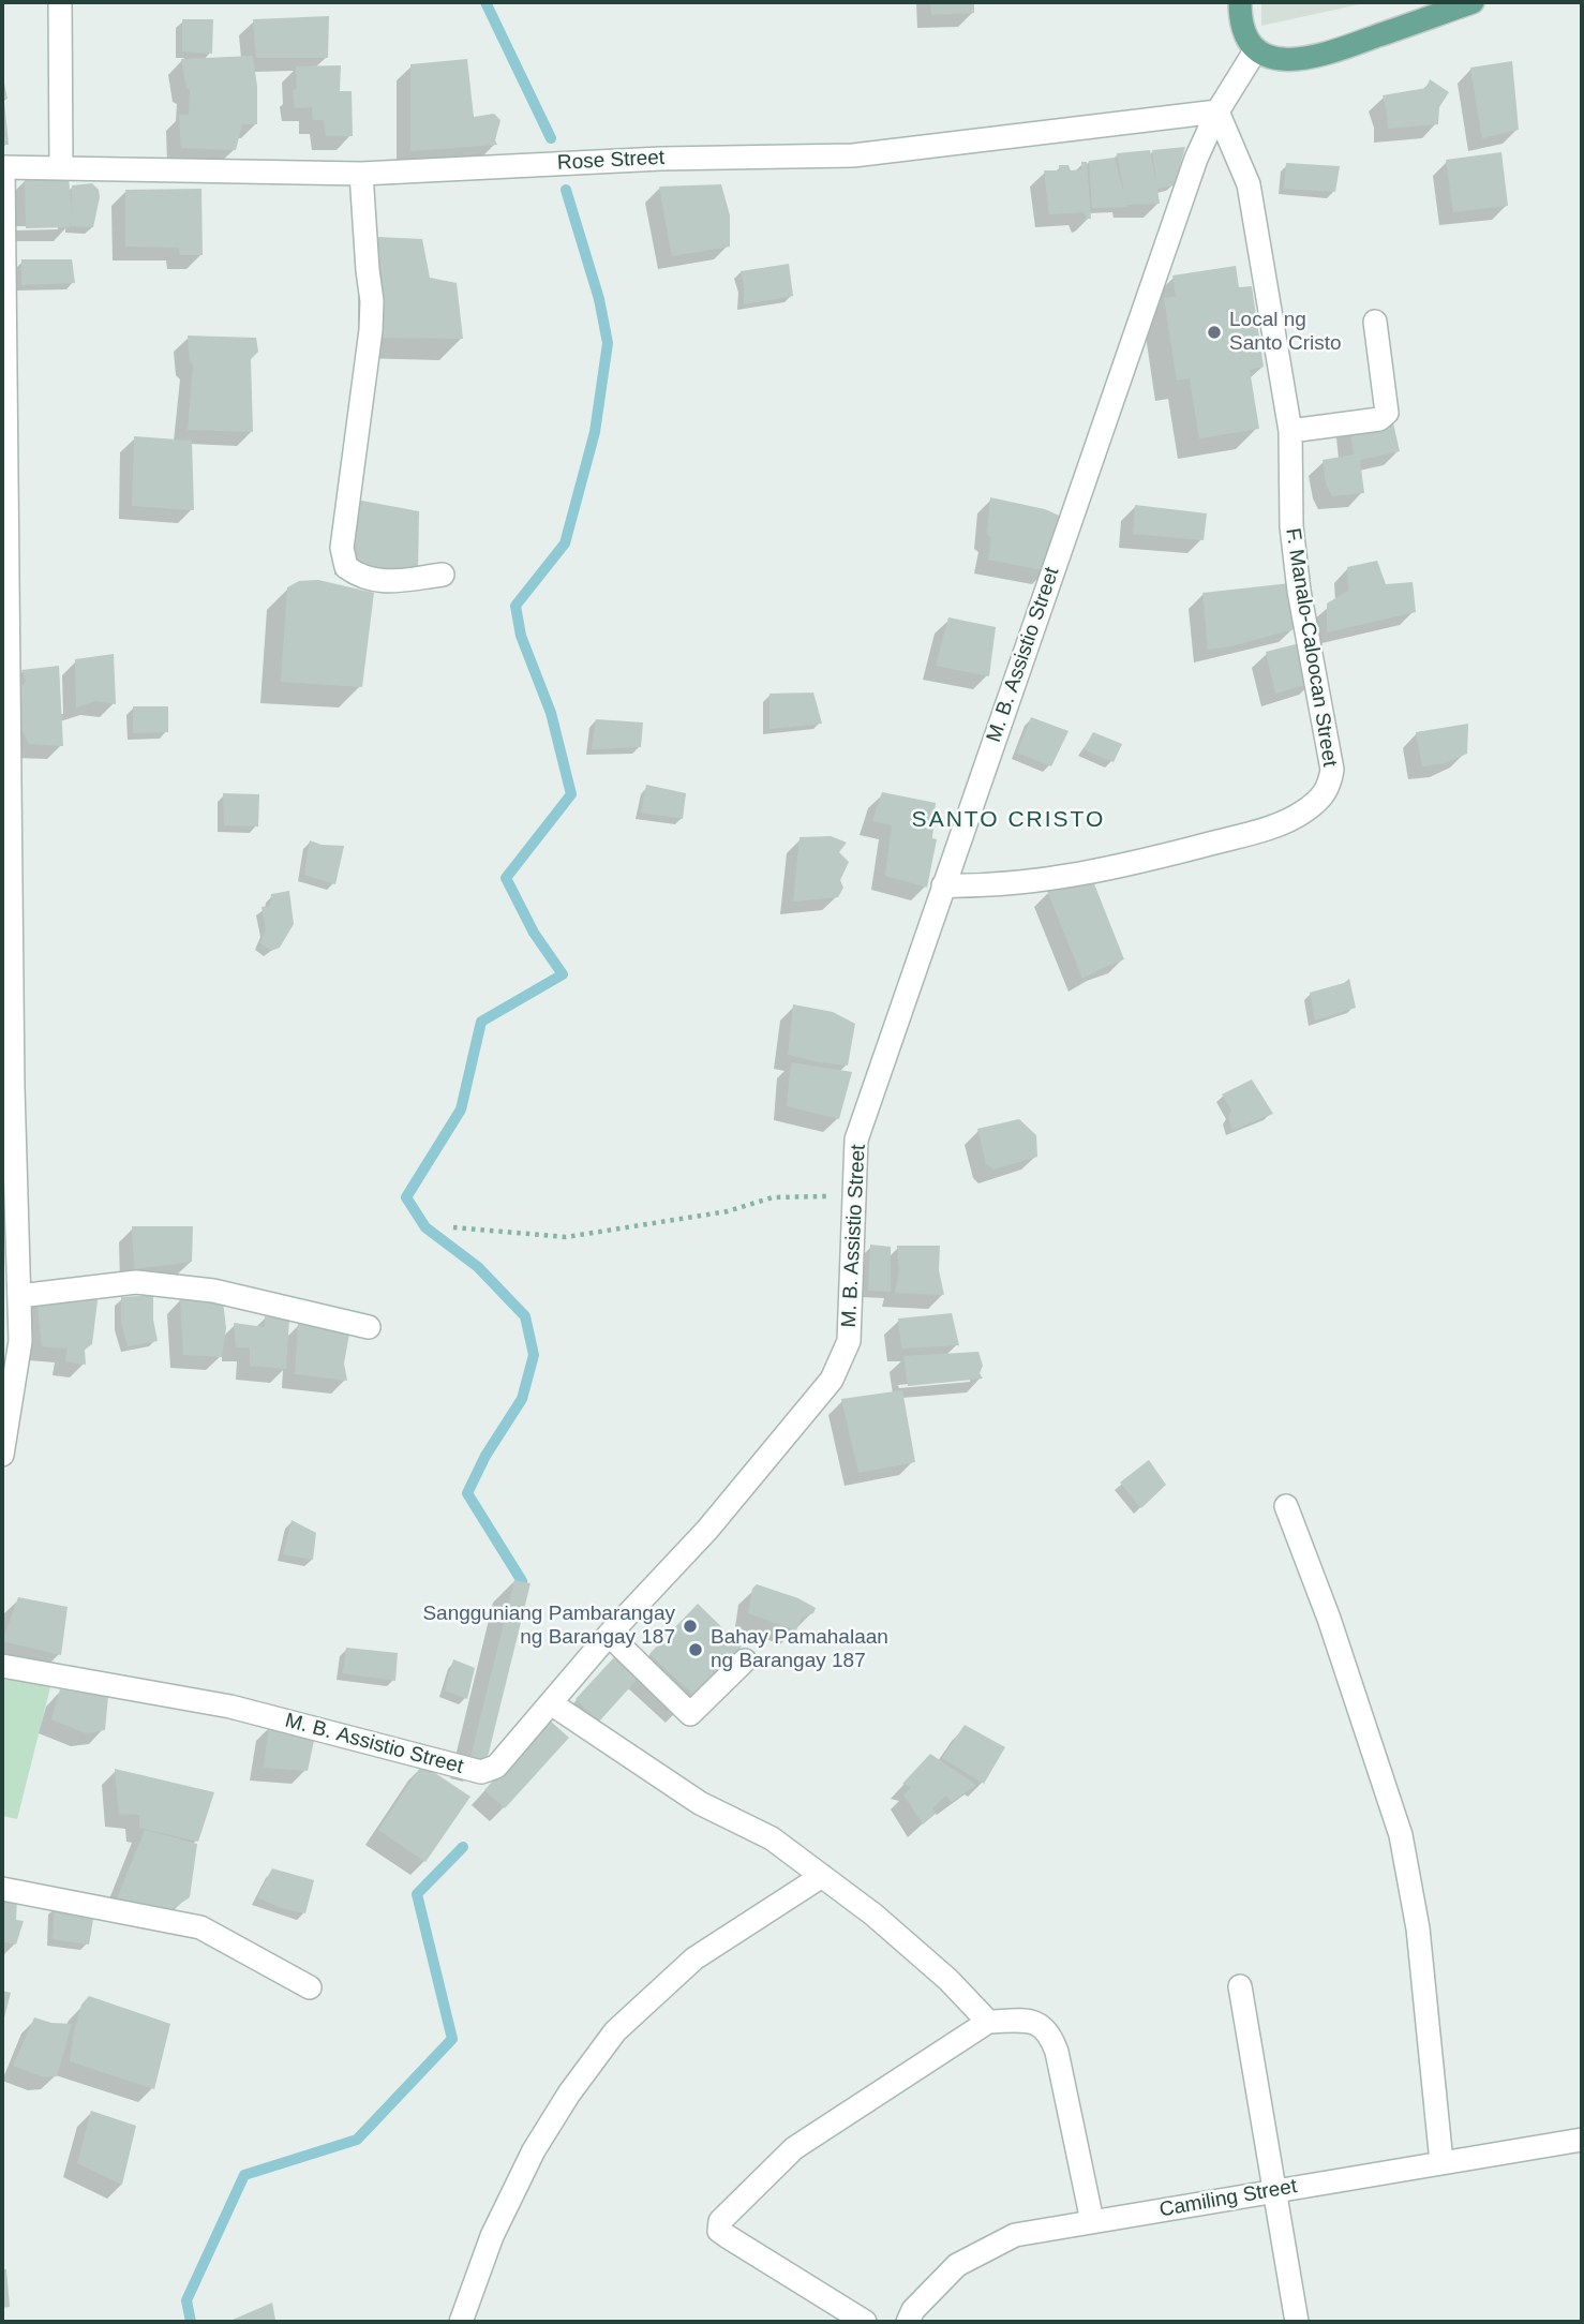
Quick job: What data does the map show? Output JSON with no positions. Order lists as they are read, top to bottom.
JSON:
{
  "streets": {
    "street": [
      "Rose Street",
      "F. Manalo-Caloocan Street",
      "M. B. Assistio Street",
      "Camiling Street"
    ]
  },
  "crossings": [
    ["Rose Street", "F. Manalo-Caloocan Street"],
    ["Rose Street", "M. B. Assistio Street"],
    ["F. Manalo-Caloocan Street", "M. B. Assistio Street"]
  ],
  "districts": ["SANTO CRISTO"],
  "places": ["Local ng Santo Cristo", "Sangguniang Pambarangay ng Barangay 187", "Bahay Pamahalaan ng Barangay 187"]
}
